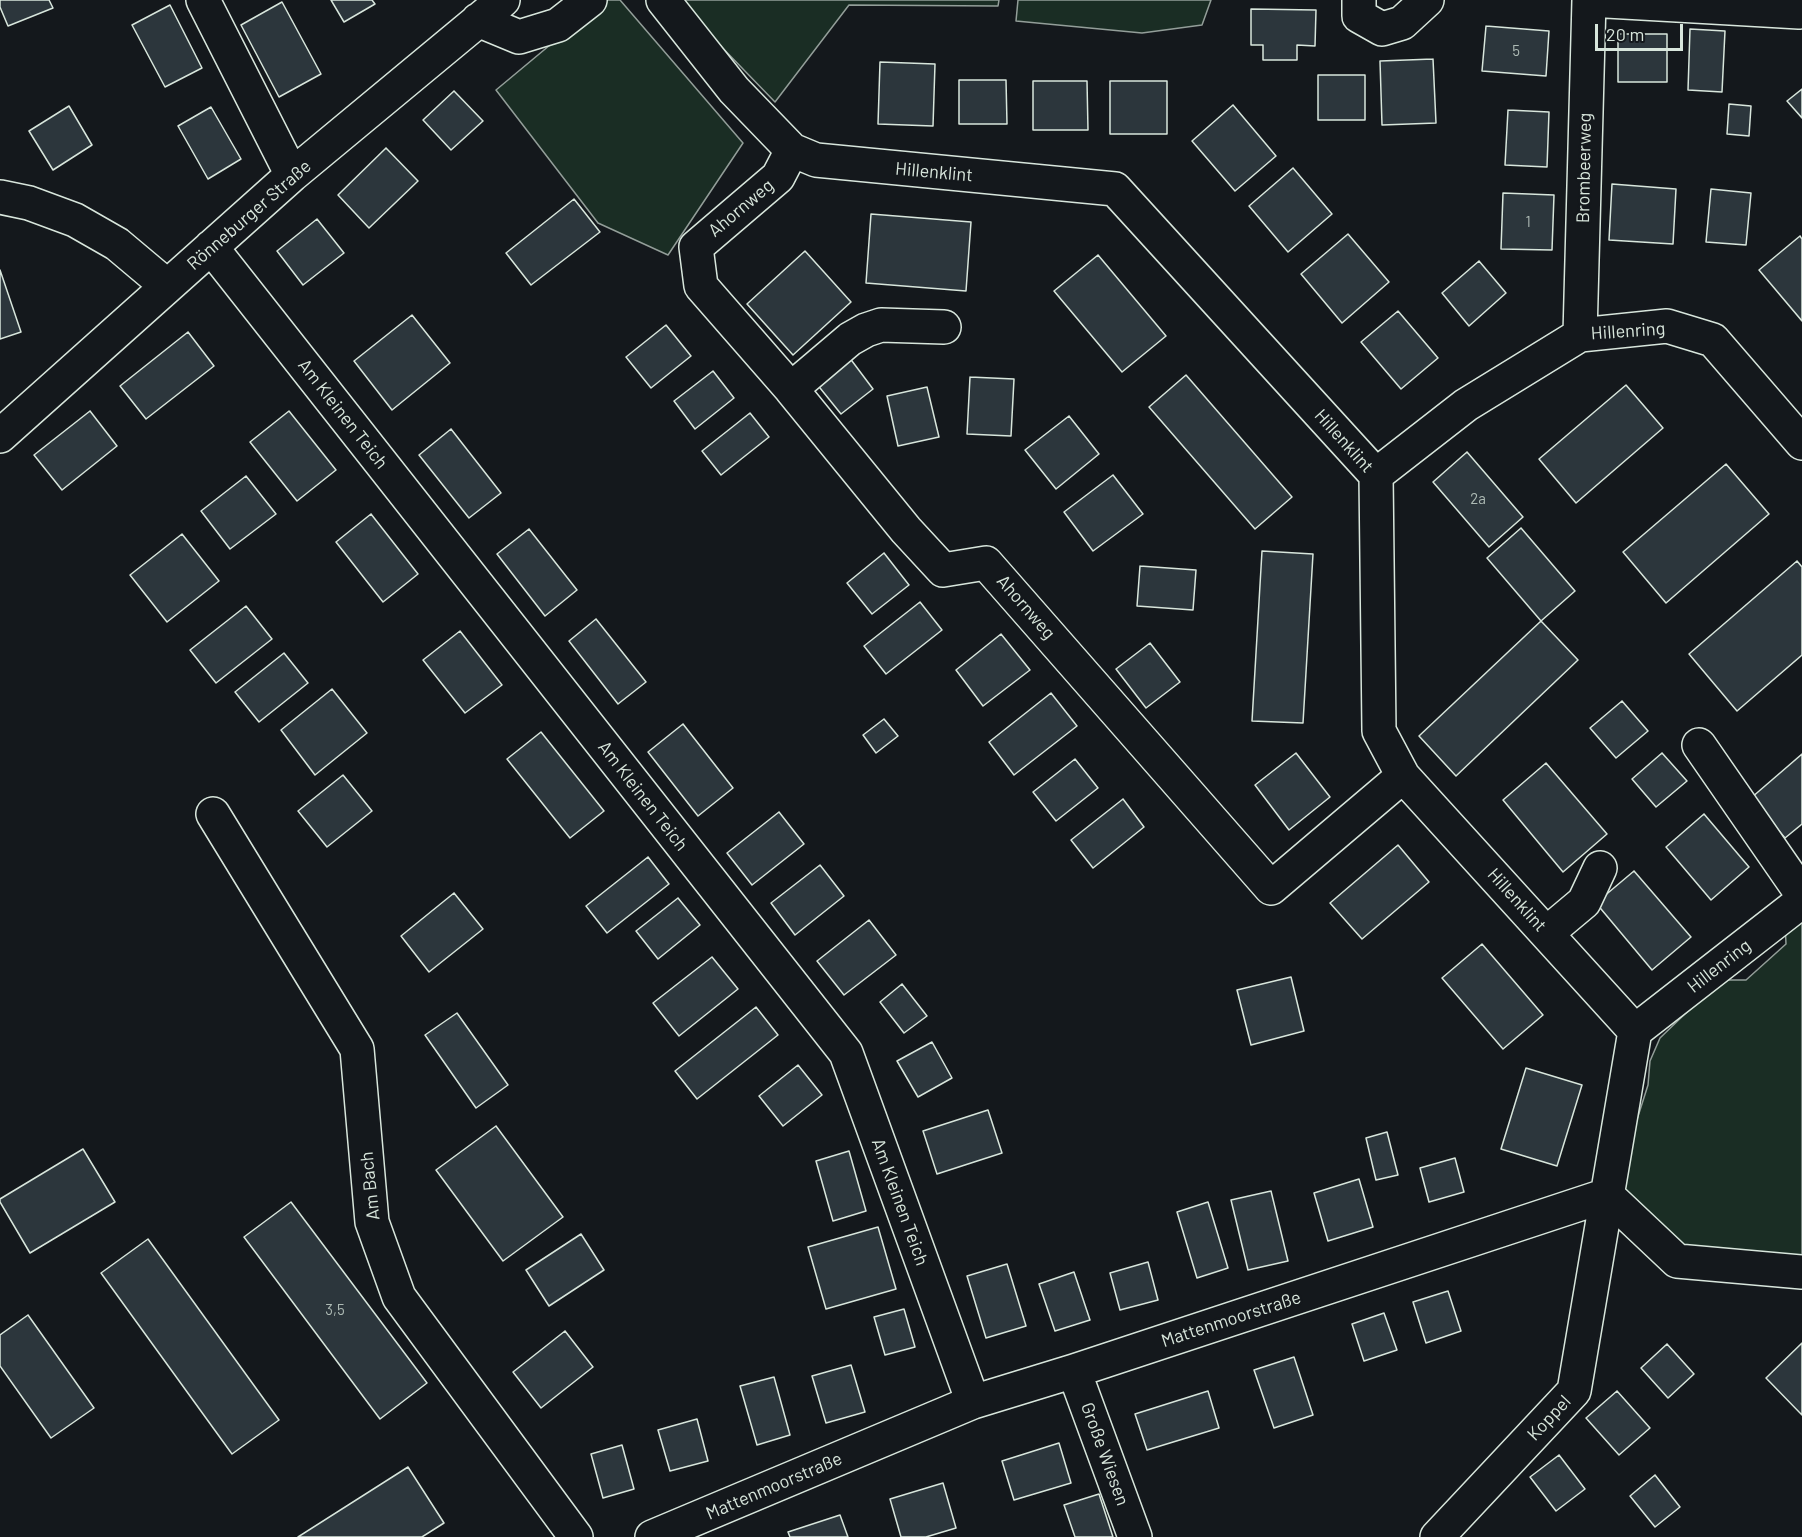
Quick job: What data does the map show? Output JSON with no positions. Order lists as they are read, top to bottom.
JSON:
{
  "streets": {
    "street": [
      "Brombeerweg",
      "Hillenklint",
      "Ahornweg",
      "Rönneburger Straße",
      "Hillenring",
      "Am Kleinen Teich",
      "Am Bach",
      "Mattenmoorstraße",
      "Koppel",
      "Große Wiesen"
    ]
  },
  "crossings": [
    ["Brombeerweg", "Hillenring"],
    ["Hillenklint", "Ahornweg"],
    ["Hillenklint", "Hillenring"],
    ["Rönneburger Straße", "Am Kleinen Teich"],
    ["Am Kleinen Teich", "Mattenmoorstraße"],
    ["Mattenmoorstraße", "Koppel"],
    ["Mattenmoorstraße", "Große Wiesen"]
  ],
  "house_numbers": [
    "5",
    "1",
    "2a",
    "3,5"
  ],
  "scale_bar": "20 m"
}
